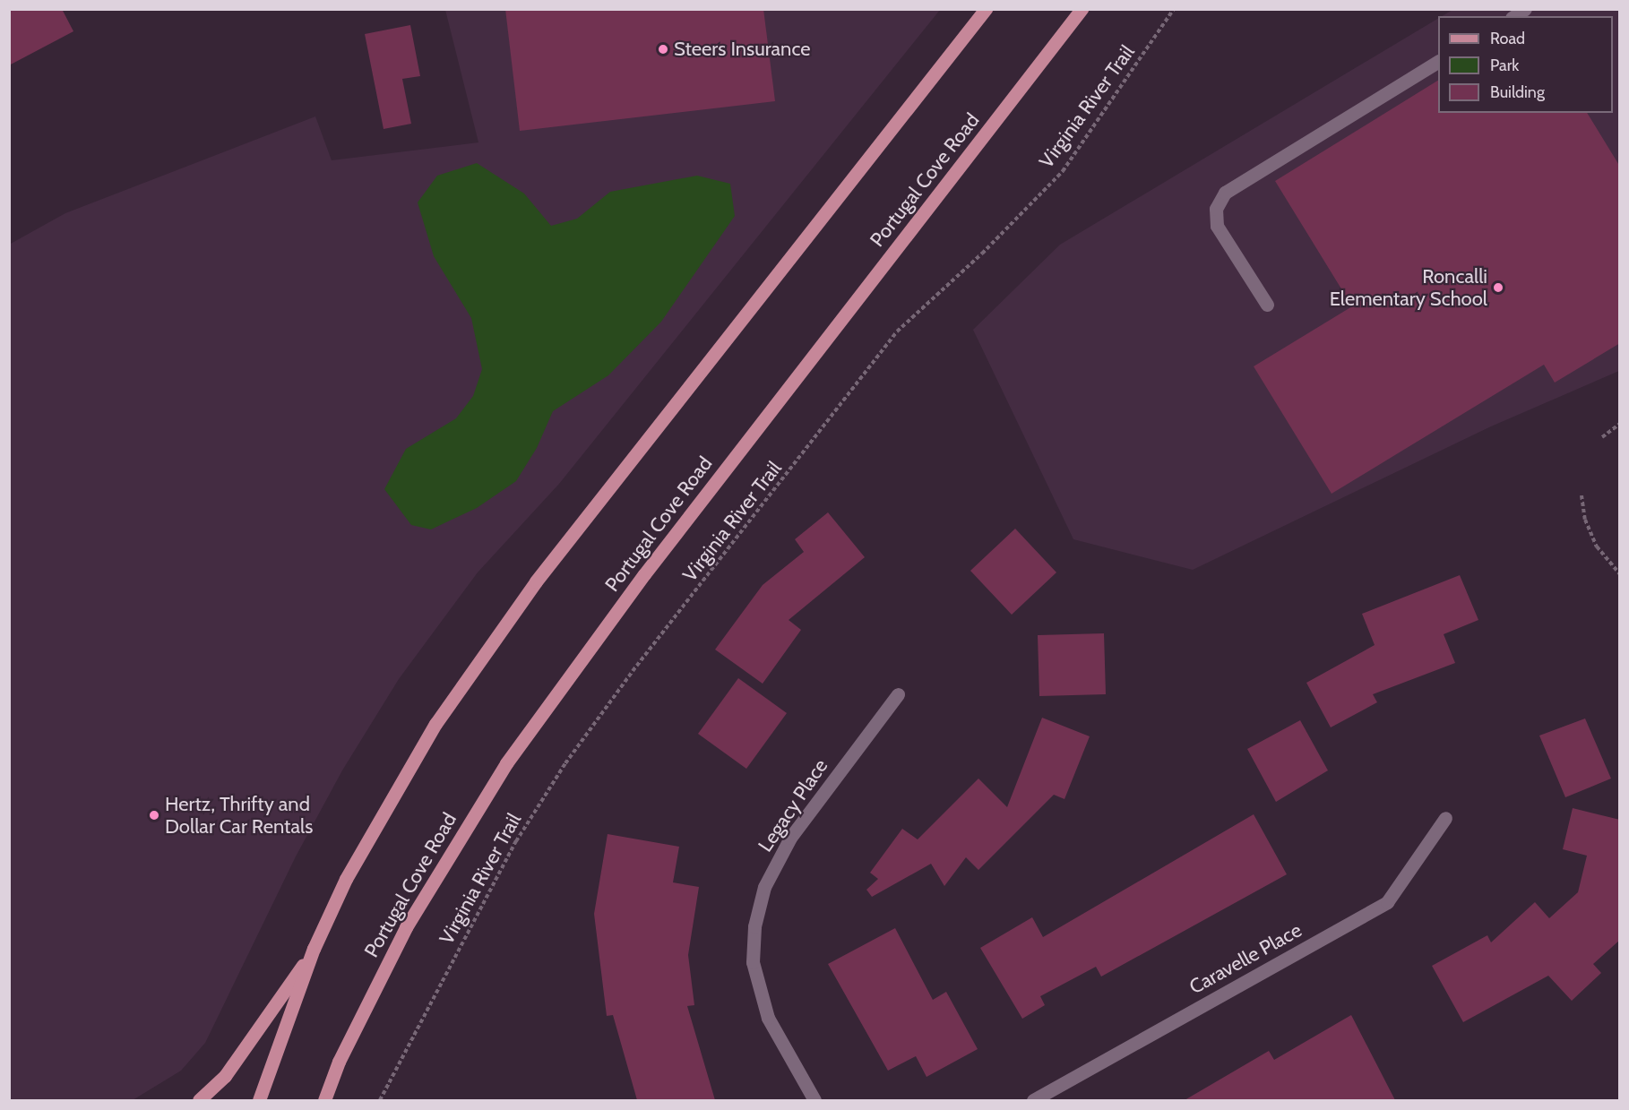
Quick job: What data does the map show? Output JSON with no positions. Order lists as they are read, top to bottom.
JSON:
{
  "streets": {
    "main road": ["Portugal Cove Road"],
    "street": ["Legacy Place", "Caravelle Place"],
    "path": ["Virginia River Trail"]
  },
  "places": ["Steers Insurance", "Roncalli Elementary School", "Hertz, Thrifty and Dollar Car Rentals"],
  "legend": ["Road", "Park", "Building"]
}
